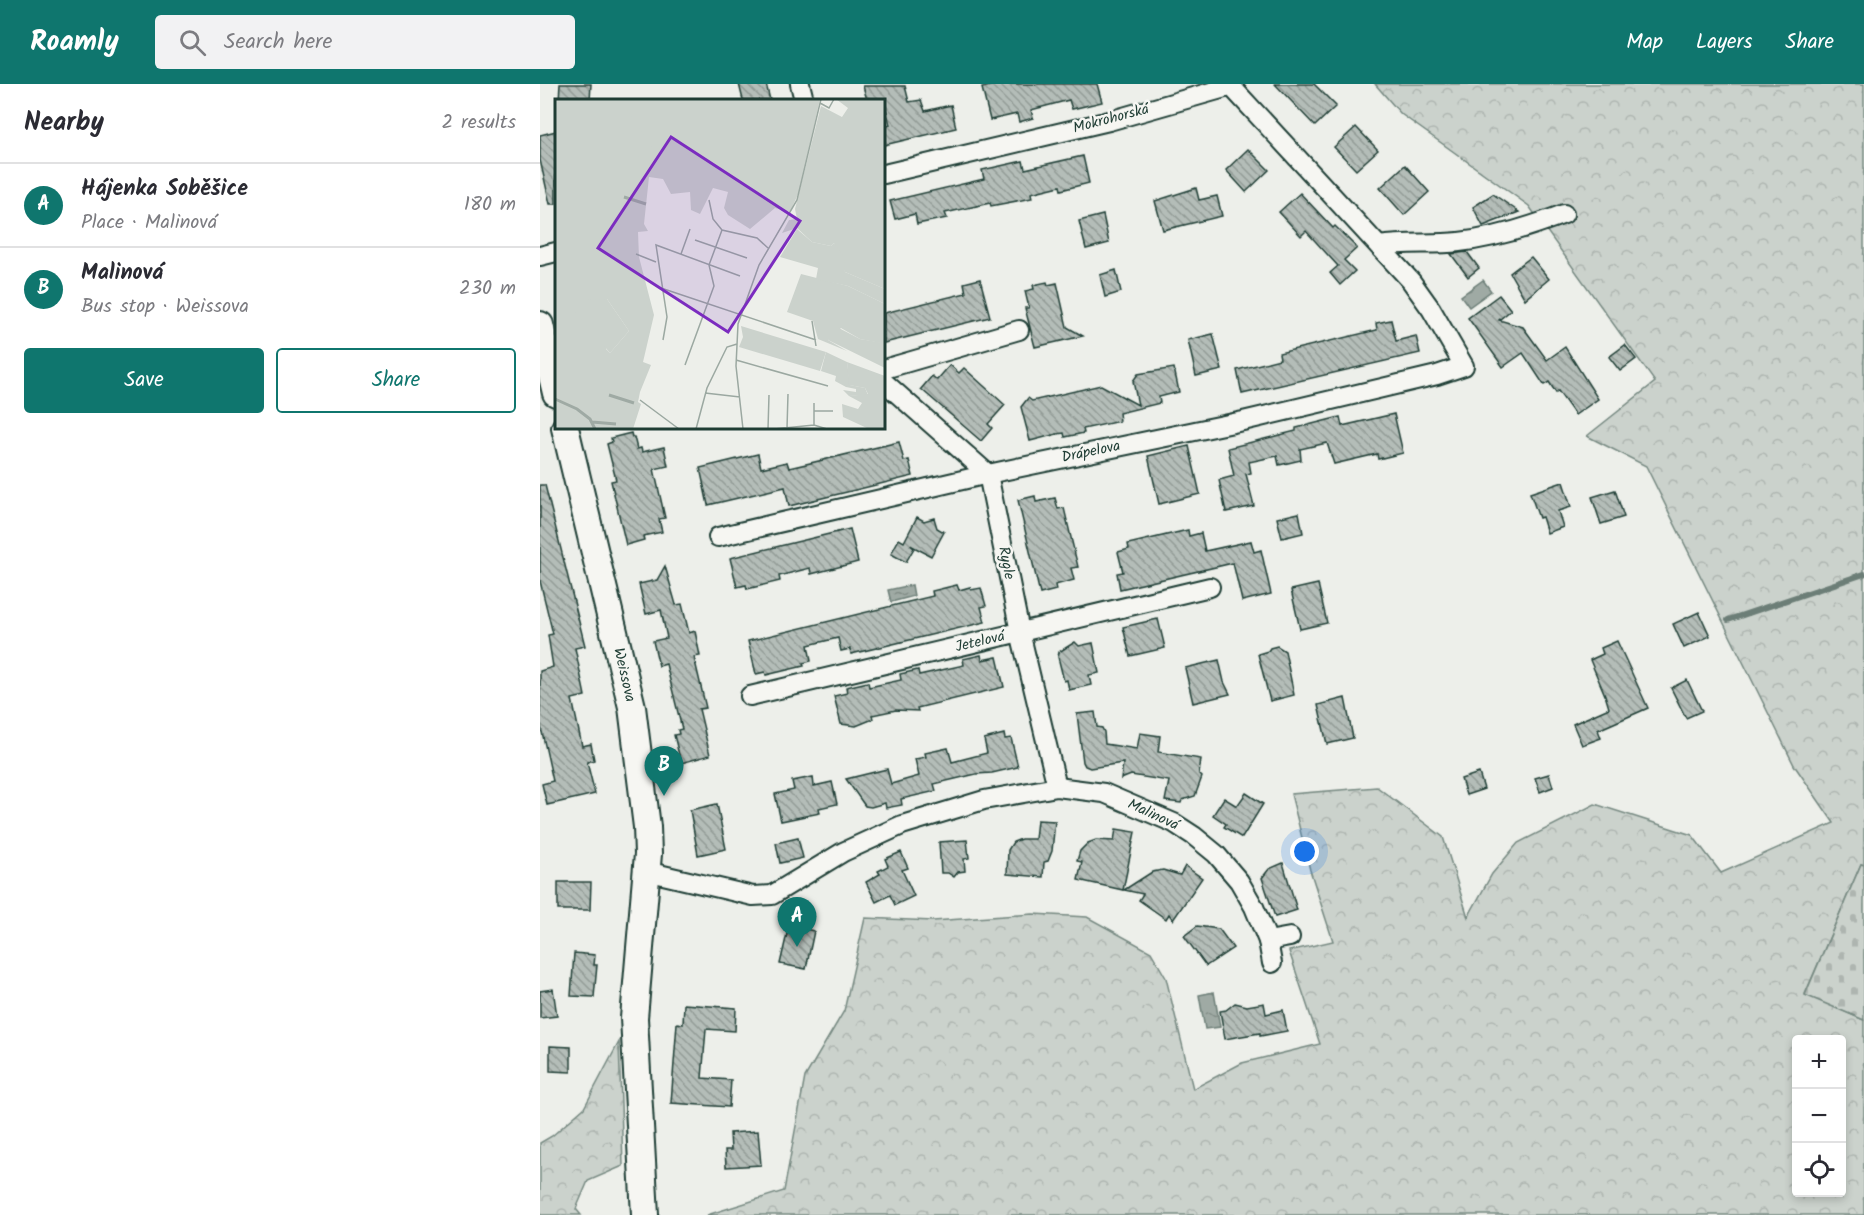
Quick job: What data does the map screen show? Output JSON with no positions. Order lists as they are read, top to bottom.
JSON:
{
  "streets": {
    "street": [
      "Mokrohorská",
      "Drápelova",
      "Rygle",
      "Jetelová",
      "Weissova",
      "Malinová"
    ]
  },
  "crossings": [
    ["Mokrohorská", "Drápelova"],
    ["Drápelova", "Rygle"],
    ["Rygle", "Jetelová"],
    ["Rygle", "Malinová"],
    ["Weissova", "Malinová"]
  ],
  "page": {
    "header": "Roamly",
    "search": "Search here",
    "nav": ["Map", "Layers", "Share"],
    "heading": ["Nearby", "2 results"],
    "list": [
      {
        "mark": "A",
        "name": "Hájenka Soběšice",
        "note": "Place · Malinová",
        "value": "180 m"
      },
      {
        "mark": "B",
        "name": "Malinová",
        "note": "Bus stop · Weissova",
        "value": "230 m"
      }
    ],
    "buttons": ["Save", "Share"],
    "pins": ["B", "A"],
    "map_buttons": ["+", "−"]
  }
}
